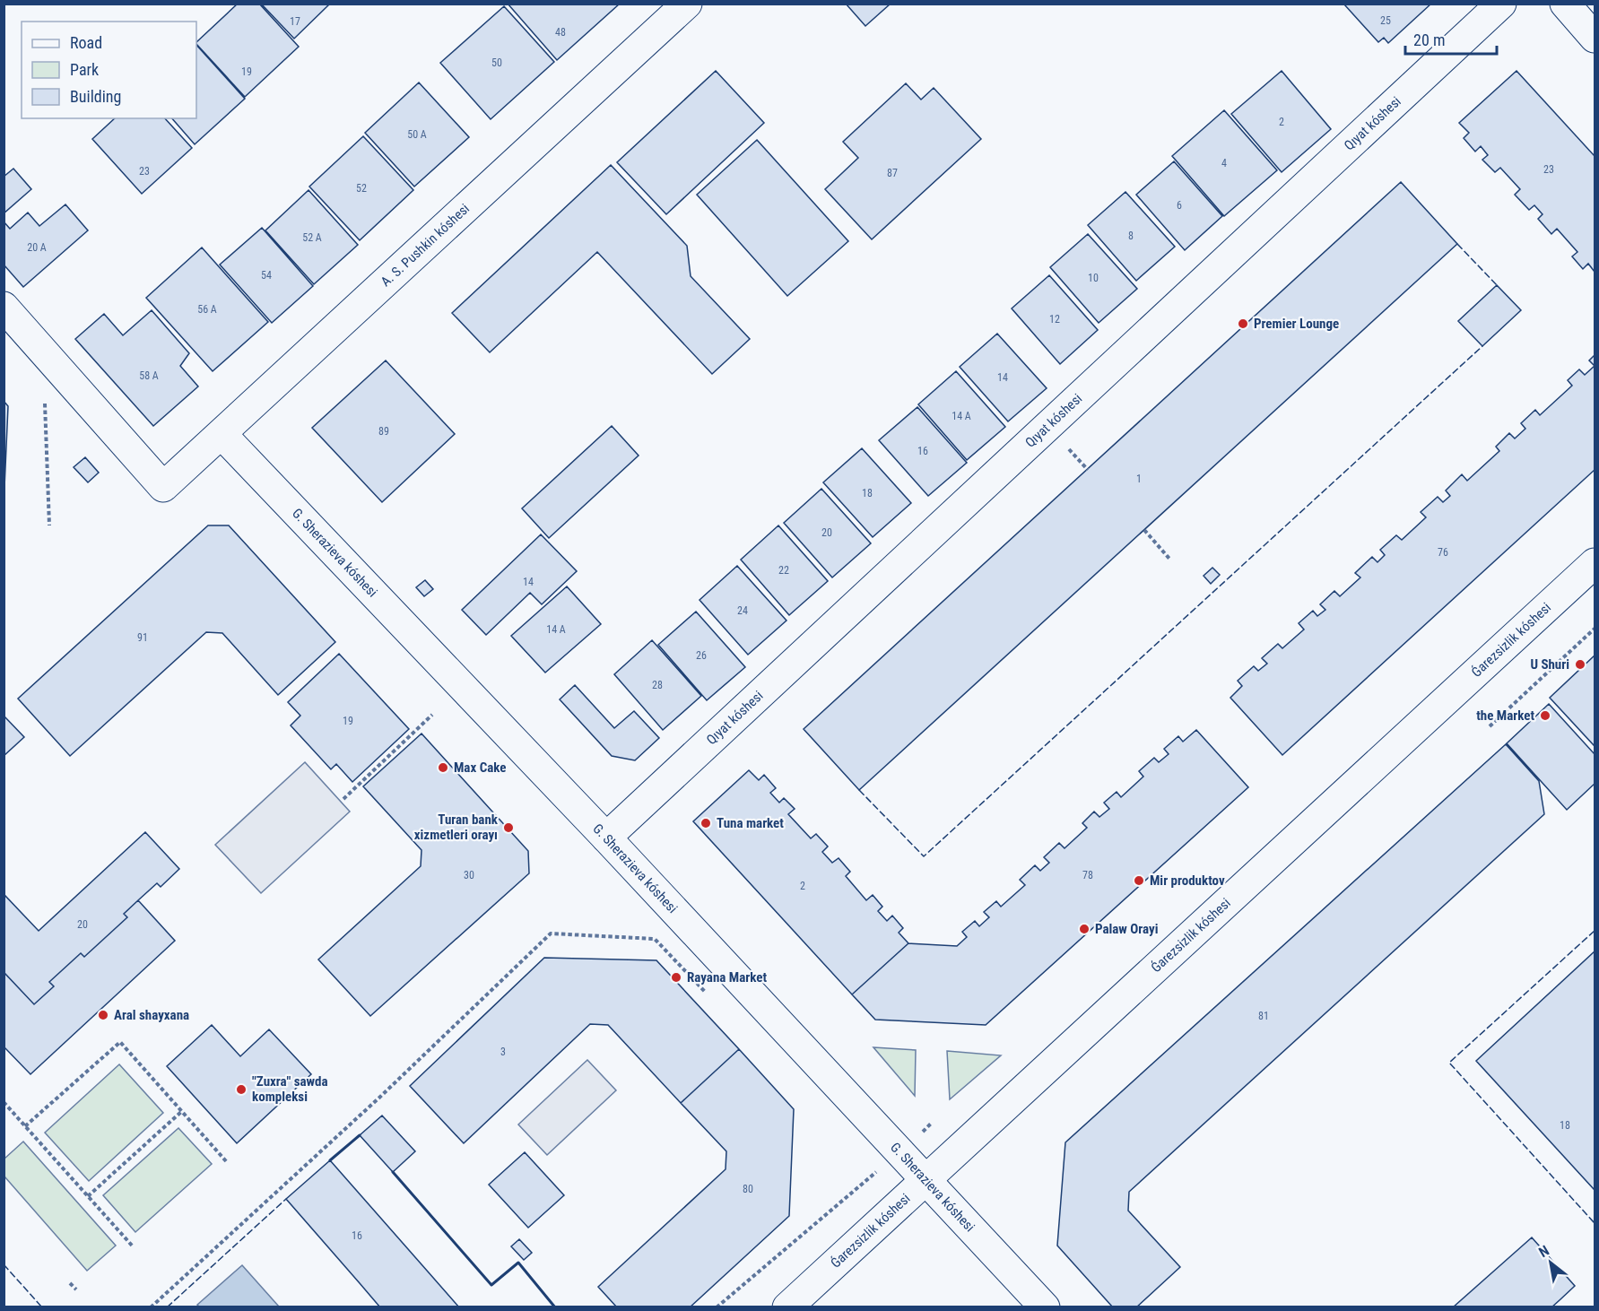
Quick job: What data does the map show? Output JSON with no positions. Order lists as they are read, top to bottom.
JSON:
{
  "streets": {
    "street": [
      "Qıyat kóshesi",
      "A. S. Pushkin kóshesi",
      "G. Sherazieva kóshesi",
      "Ǵarezsizlik kóshesi"
    ]
  },
  "crossings": [
    ["Qıyat kóshesi", "G. Sherazieva kóshesi"],
    ["A. S. Pushkin kóshesi", "G. Sherazieva kóshesi"],
    ["G. Sherazieva kóshesi", "Ǵarezsizlik kóshesi"]
  ],
  "places": [
    "Premier Lounge",
    "U Shuri",
    "the Market",
    "Max Cake",
    "Tuna market",
    "Turan bank xizmetleri orayı",
    "Mir produktov",
    "Palaw Orayi",
    "Rayana Market",
    "Aral shayxana",
    "\"Zuxra\" sawda kompleksi"
  ],
  "house_numbers": [
    "25",
    "17",
    "48",
    "50",
    "19",
    "2",
    "50 А",
    "4",
    "23",
    "23",
    "87",
    "52",
    "6",
    "8",
    "52 А",
    "20 А",
    "54",
    "10",
    "56 А",
    "12",
    "58 А",
    "14",
    "14 А",
    "89",
    "16",
    "1",
    "18",
    "20",
    "76",
    "22",
    "14",
    "24",
    "14 А",
    "91",
    "26",
    "28",
    "19",
    "30",
    "78",
    "2",
    "20",
    "81",
    "3",
    "18",
    "80",
    "16"
  ],
  "legend": ["Road", "Park", "Building"],
  "scale_bar": "20 m",
  "north": "top left"
}
